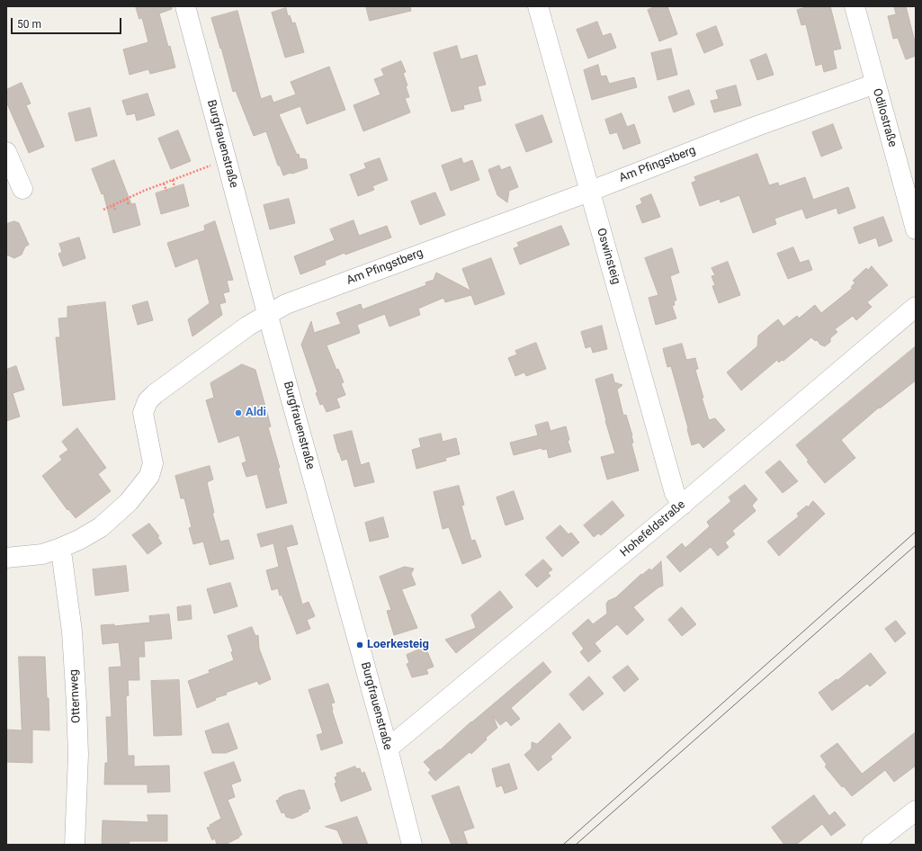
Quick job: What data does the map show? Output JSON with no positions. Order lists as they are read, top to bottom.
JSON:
{
  "streets": {
    "street": [
      "Odilostraße",
      "Burgfrauenstraße",
      "Am Pfingstberg",
      "Oswinsteig",
      "Hohefeldstraße",
      "Otternweg"
    ]
  },
  "crossings": [
    ["Odilostraße", "Am Pfingstberg"],
    ["Burgfrauenstraße", "Am Pfingstberg"],
    ["Burgfrauenstraße", "Hohefeldstraße"],
    ["Am Pfingstberg", "Oswinsteig"],
    ["Am Pfingstberg", "Otternweg"],
    ["Oswinsteig", "Hohefeldstraße"]
  ],
  "places": ["Aldi", "Loerkesteig"],
  "scale_bar": "50 m"
}
